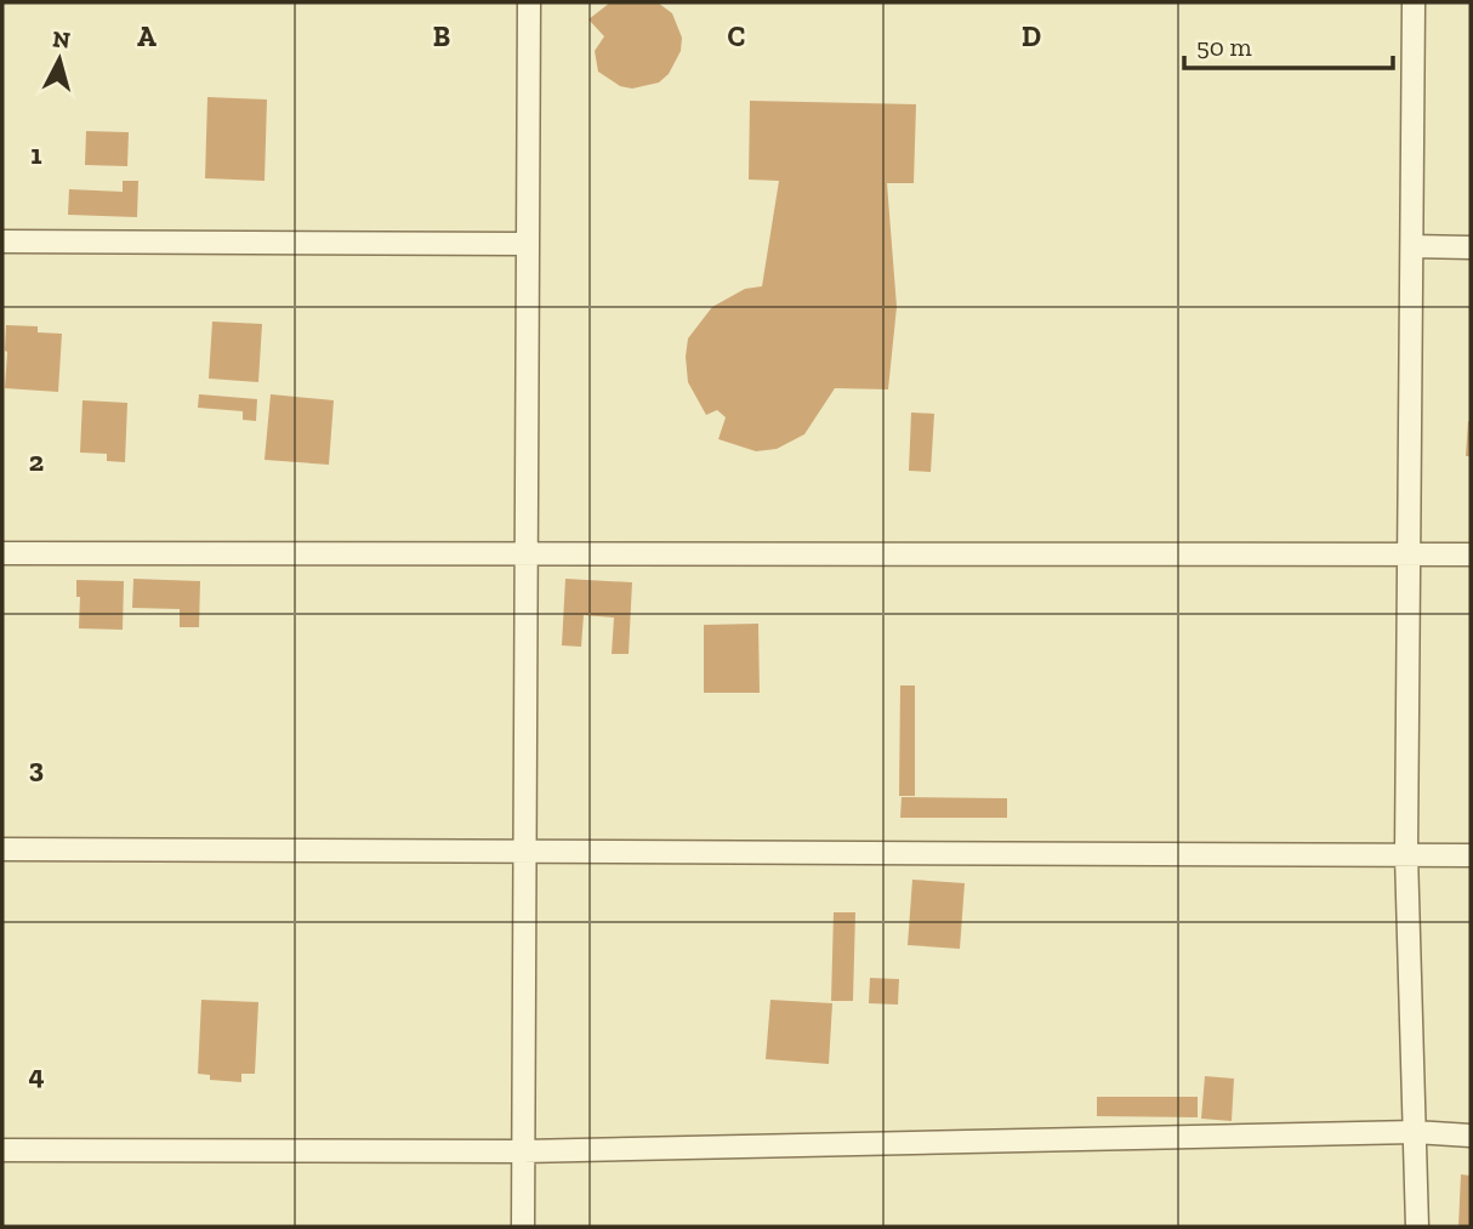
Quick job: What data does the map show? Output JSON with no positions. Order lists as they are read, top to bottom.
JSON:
{
  "scale_bar": "50 m",
  "north": "top",
  "grid": {
    "columns": [
      "A",
      "B",
      "C",
      "D"
    ],
    "rows": [
      "1",
      "2",
      "3",
      "4"
    ]
  }
}
